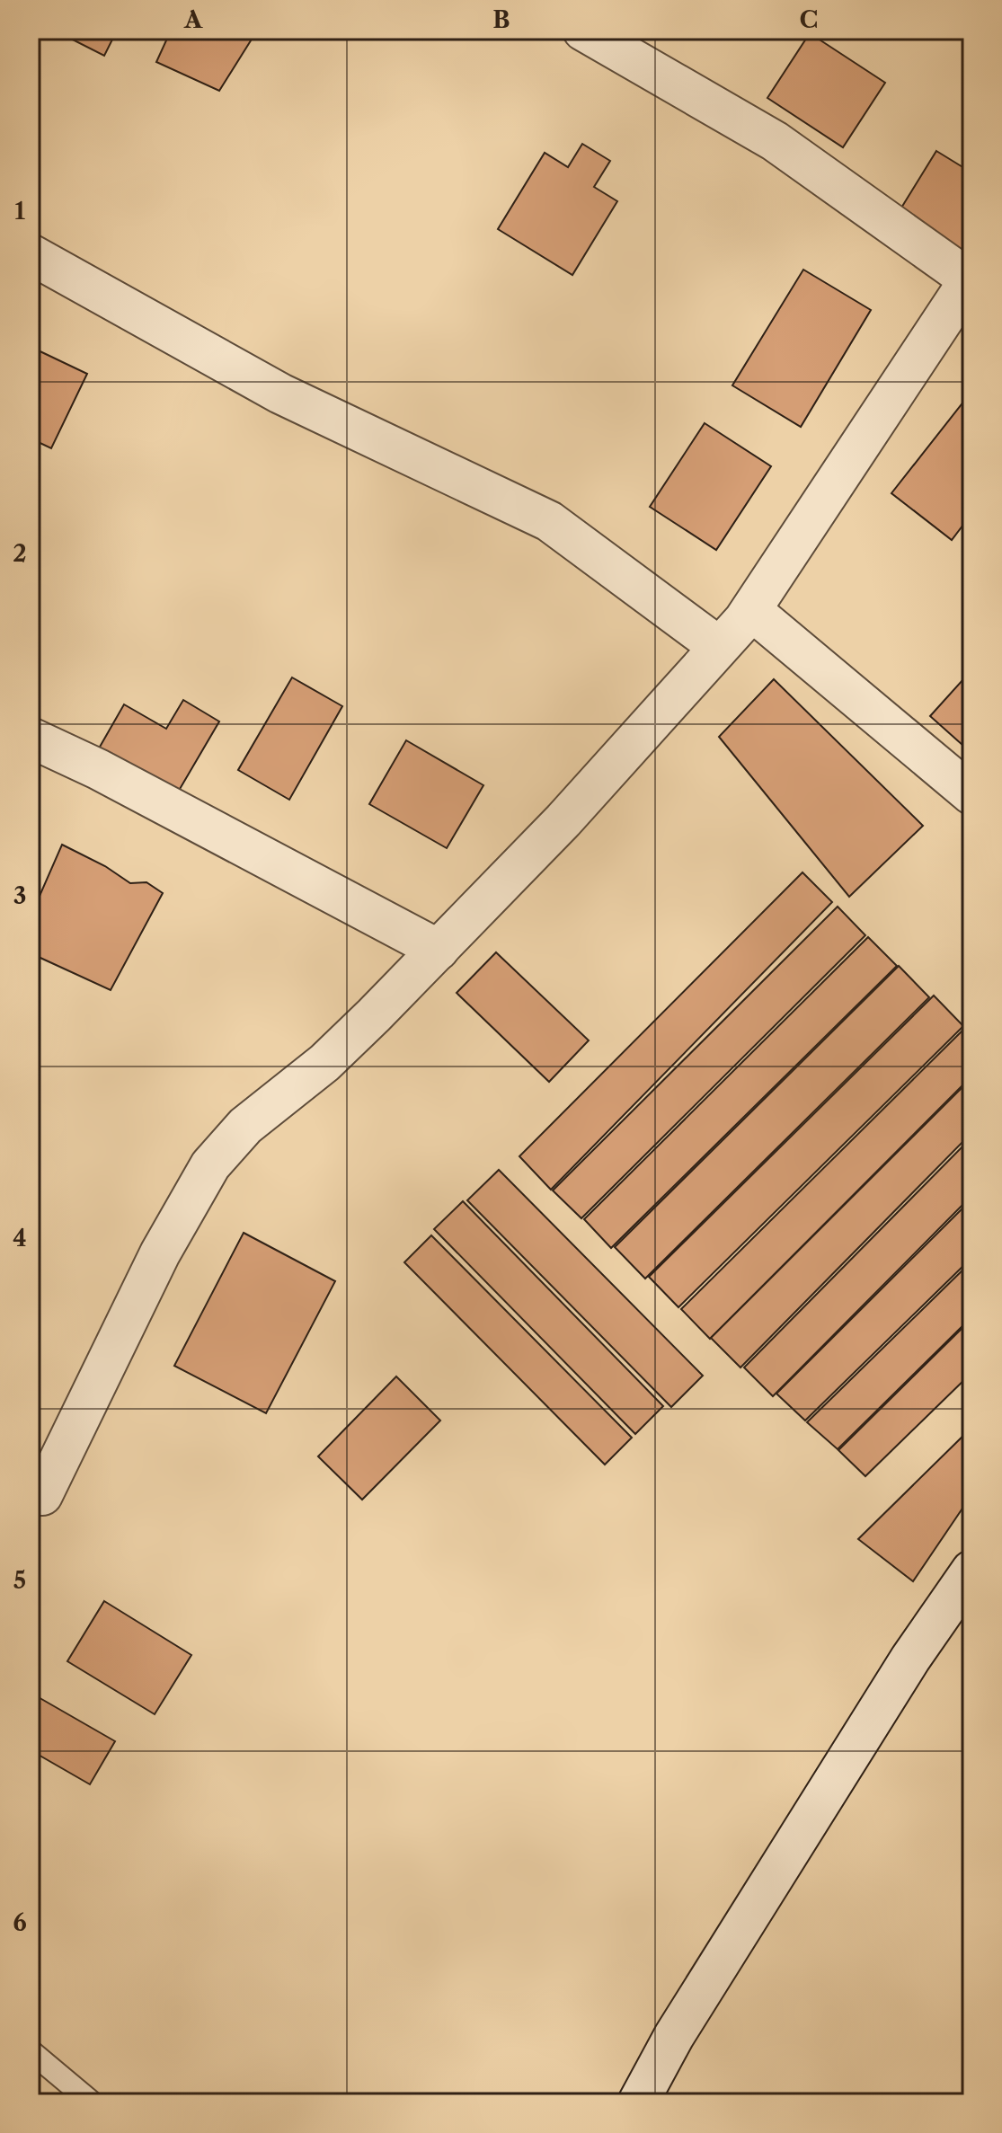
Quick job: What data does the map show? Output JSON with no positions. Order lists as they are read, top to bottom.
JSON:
{
  "grid": {
    "columns": ["A", "B", "C"],
    "rows": [
      "1",
      "2",
      "3",
      "4",
      "5",
      "6"
    ]
  }
}
